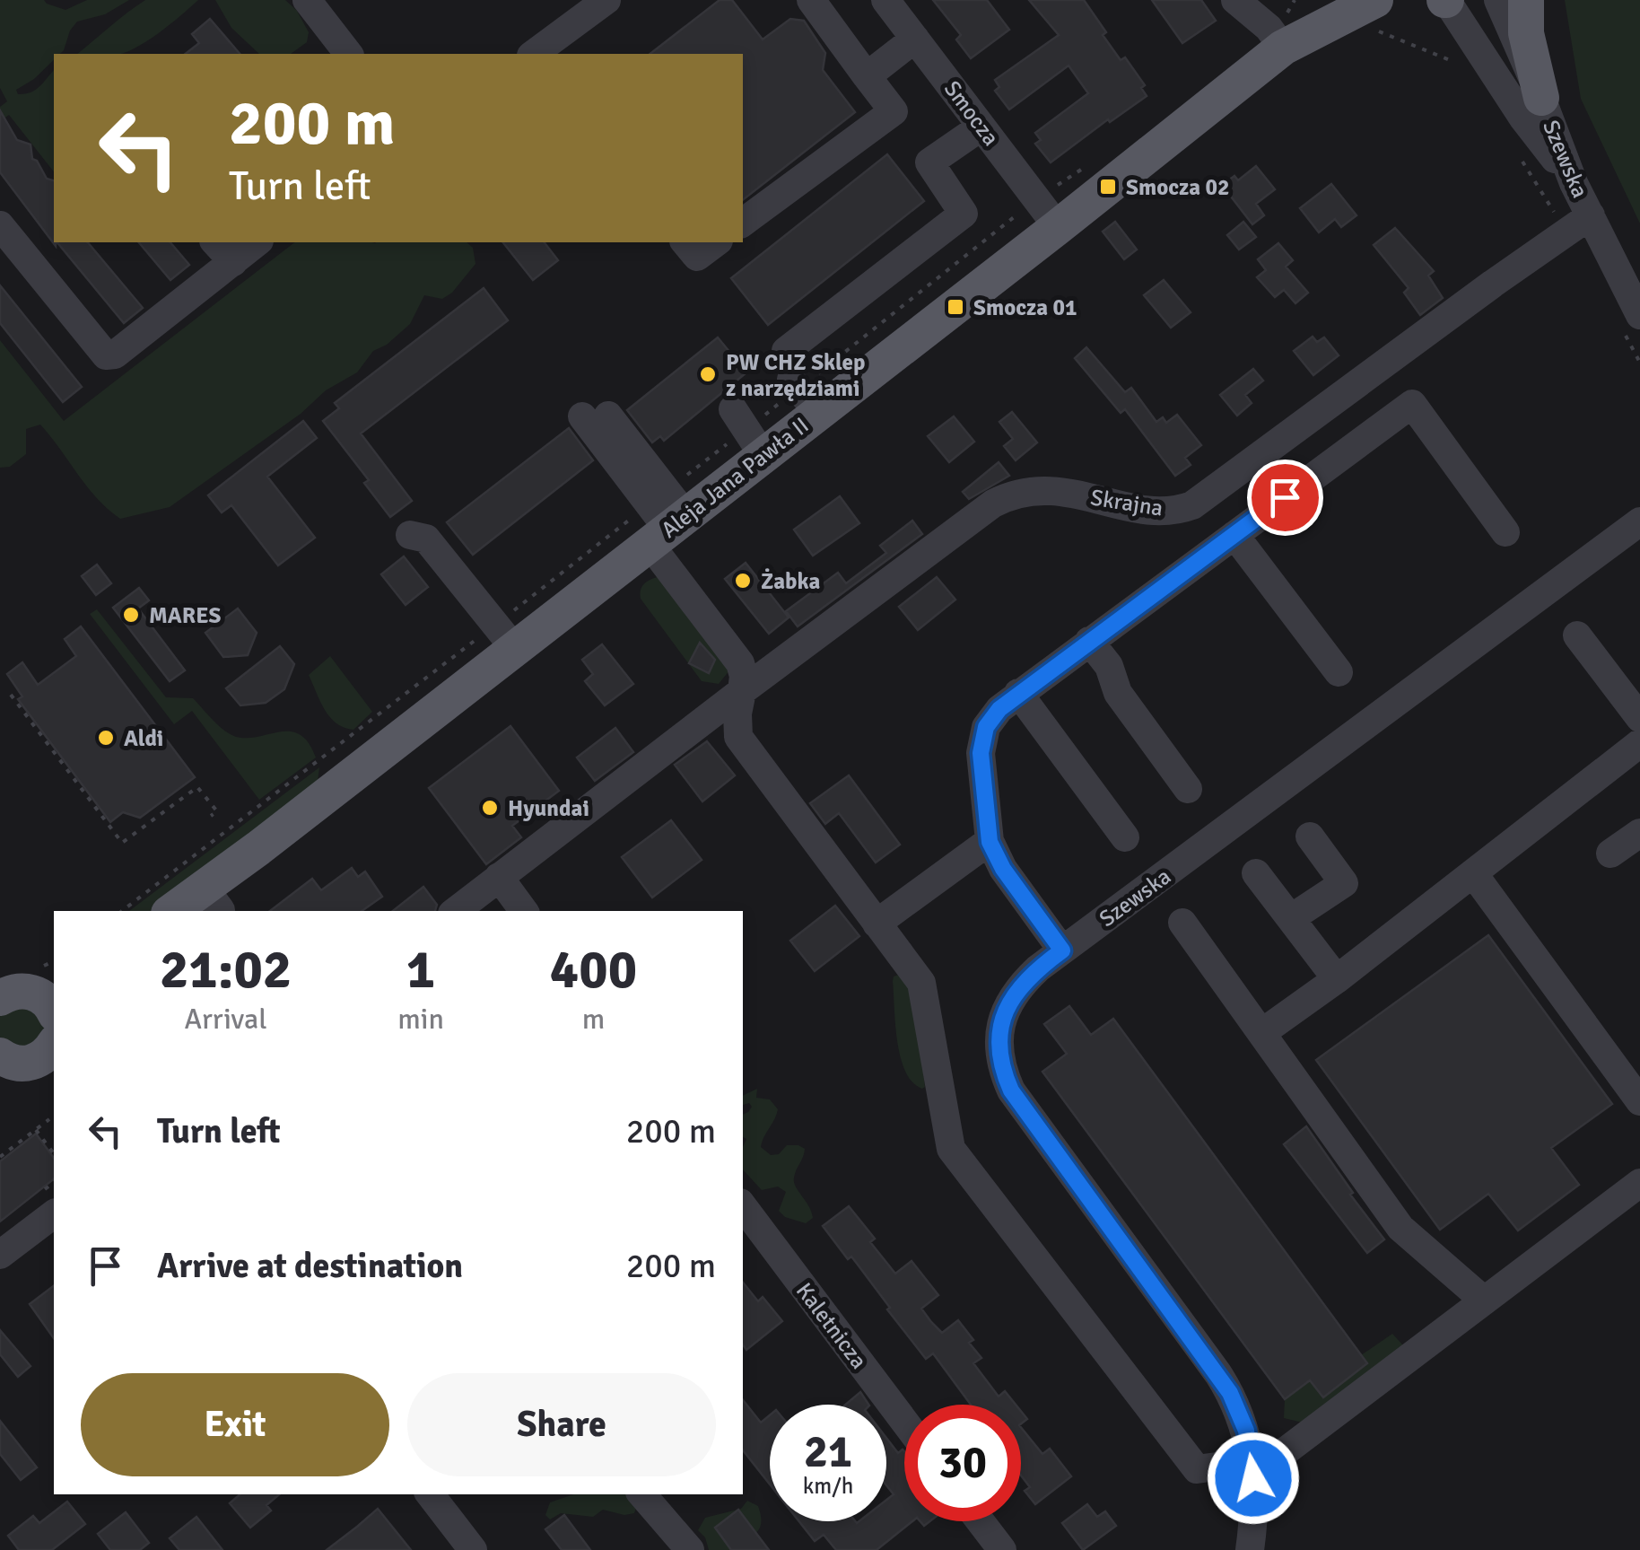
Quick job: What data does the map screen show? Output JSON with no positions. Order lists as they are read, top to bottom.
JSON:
{
  "streets": {
    "main road": ["Aleja Jana Pawła II"],
    "street": [
      "Smocza",
      "Szewska",
      "Skrajna",
      "Kaletnicza"
    ]
  },
  "crossings": [
    ["Smocza", "Aleja Jana Pawła II"],
    ["Szewska", "Skrajna"]
  ],
  "places": {
    "transit": ["Smocza 02", "Smocza 01"],
    "other": [
      "PW CHZ Sklep z narzędziami",
      "Żabka",
      "MARES",
      "Aldi",
      "Hyundai"
    ]
  },
  "page": {
    "turn": ["200 m", "Turn left"],
    "eta": [
      "21:02",
      "Arrival",
      "1",
      "min",
      "400",
      "m"
    ],
    "list": [
      {
        "name": "Turn left",
        "value": "200 m"
      },
      {
        "name": "Arrive at destination",
        "value": "200 m"
      }
    ],
    "buttons": ["Exit", "Share"],
    "speed": "21 km/h",
    "limit": "30"
  }
}
